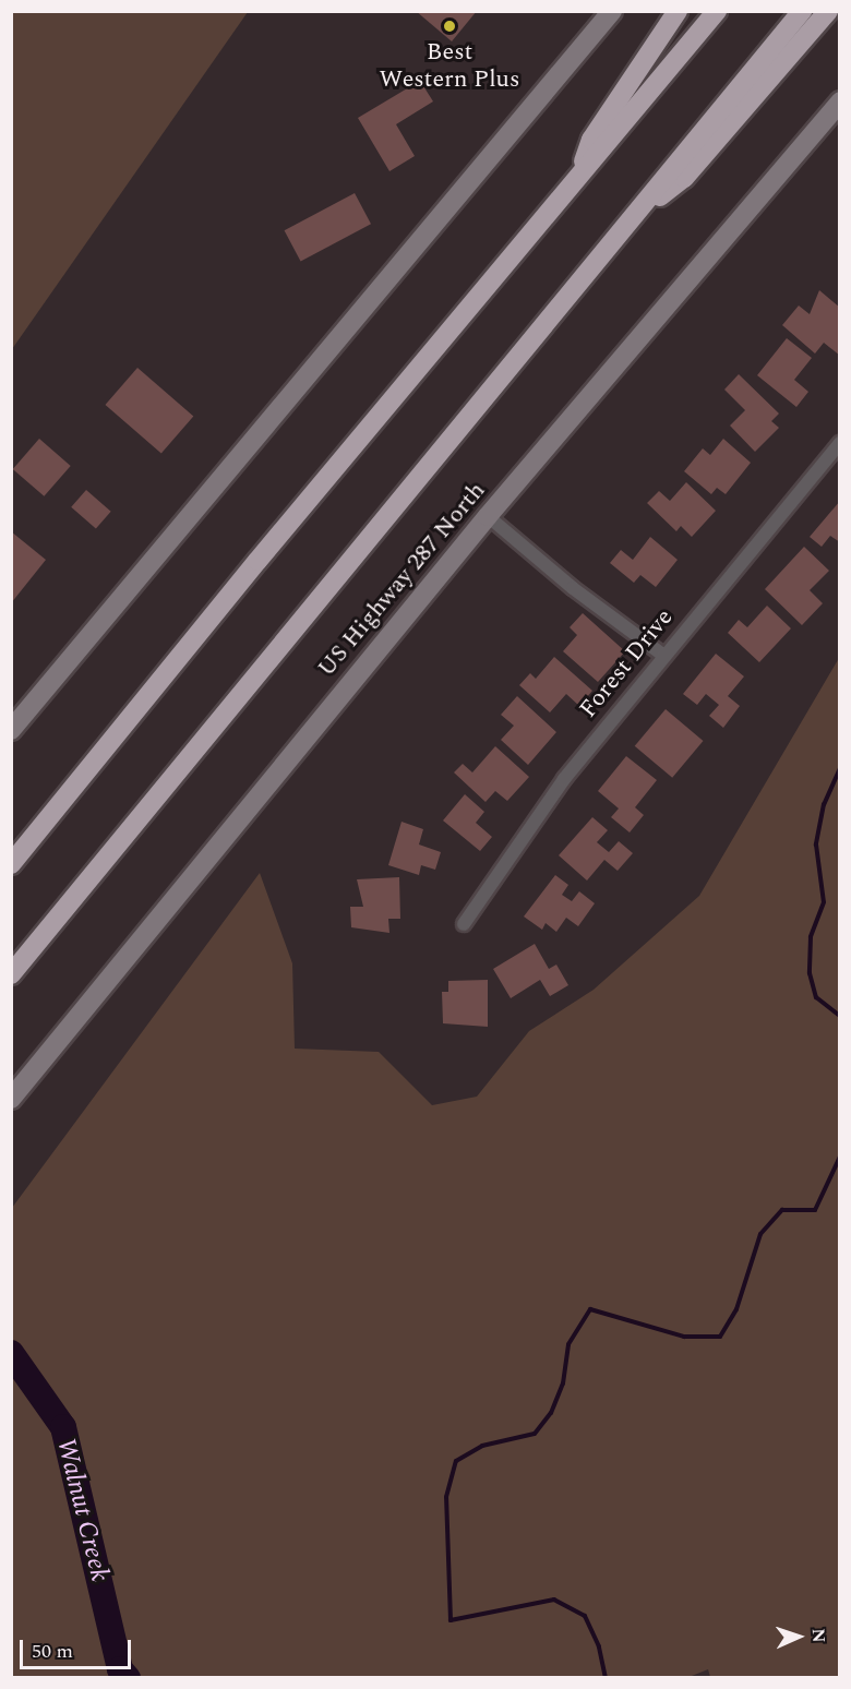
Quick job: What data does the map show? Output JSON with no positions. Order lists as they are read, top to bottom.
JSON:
{
  "streets": {
    "main road": ["US Highway 287 North"],
    "street": ["Forest Drive"]
  },
  "water": ["Walnut Creek"],
  "places": ["Best Western Plus"],
  "scale_bar": "50 m",
  "north": "right"
}
